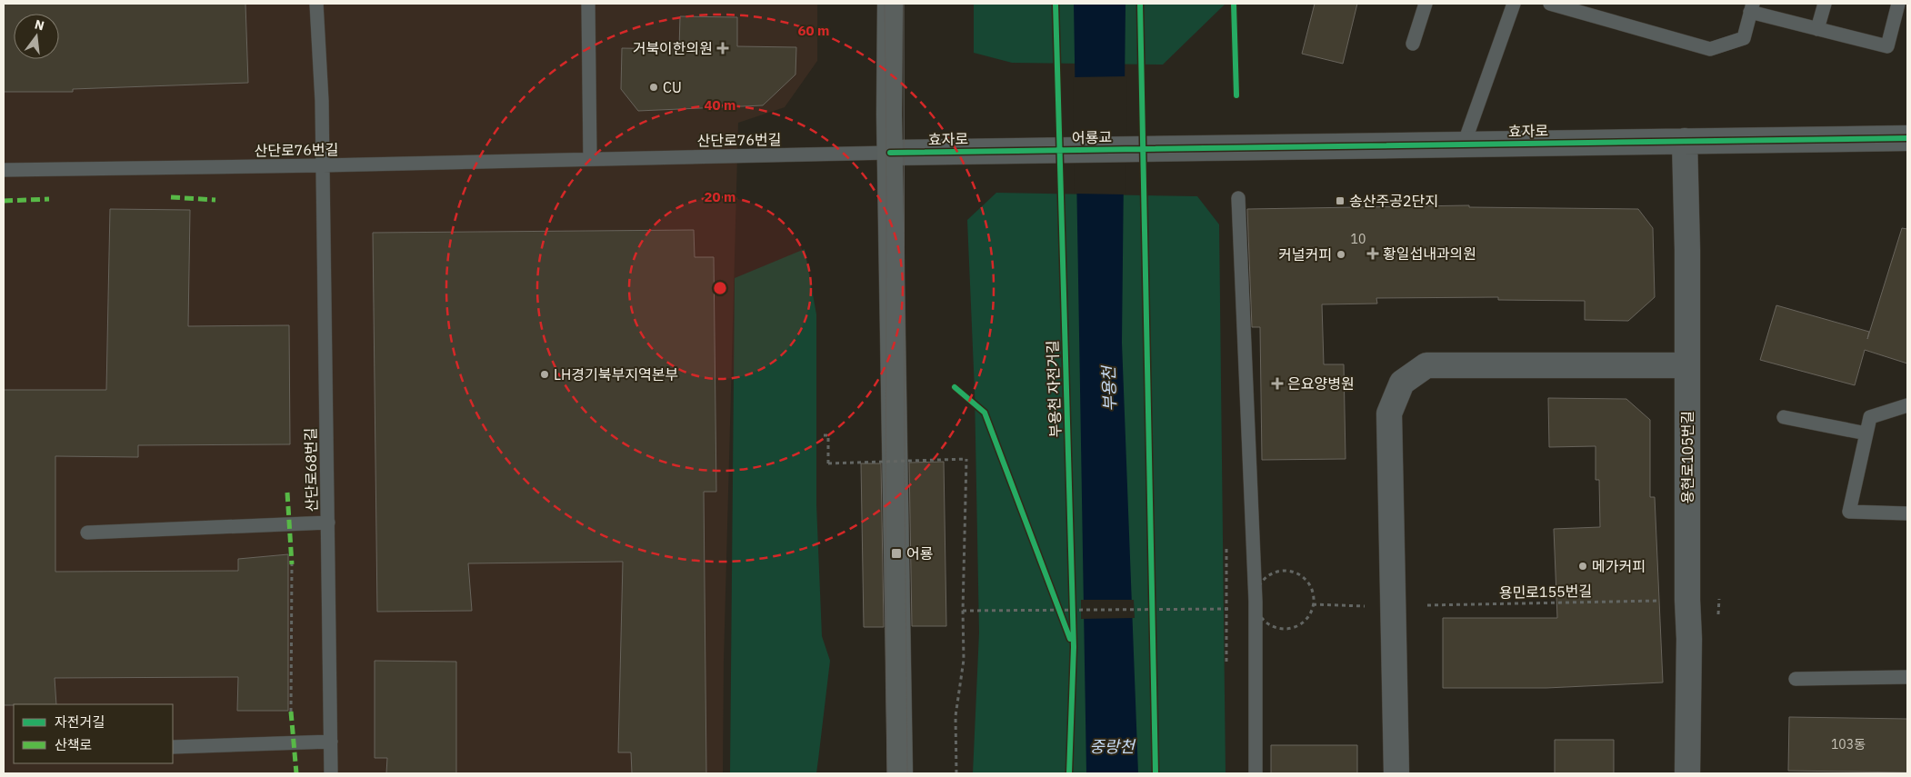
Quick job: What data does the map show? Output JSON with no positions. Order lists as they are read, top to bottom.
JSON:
{
  "streets": {
    "street": ["효자로", "어룡교", "용현로105번길"],
    "lane": ["산단로76번길", "산단로68번길"],
    "path": ["용민로155번길"],
    "cycle path": ["부용천 자전거길"]
  },
  "crossings": [
    ["효자로", "어룡교"],
    ["효자로", "산단로76번길"],
    ["효자로", "용현로105번길"],
    ["산단로76번길", "산단로68번길"]
  ],
  "water": ["부용천", "중랑천"],
  "places": {
    "health": ["거북이한의원", "황일섭내과의원", "은요양병원"],
    "other": [
      "CU",
      "커널커피",
      "LH경기북부지역본부",
      "메가커피"
    ],
    "transit": ["송산주공2단지", "어룡"]
  },
  "house_numbers": ["10", "103동"],
  "legend": ["자전거길", "산책로"],
  "north": "top",
  "rings": ["60 m", "40 m", "20 m"]
}
